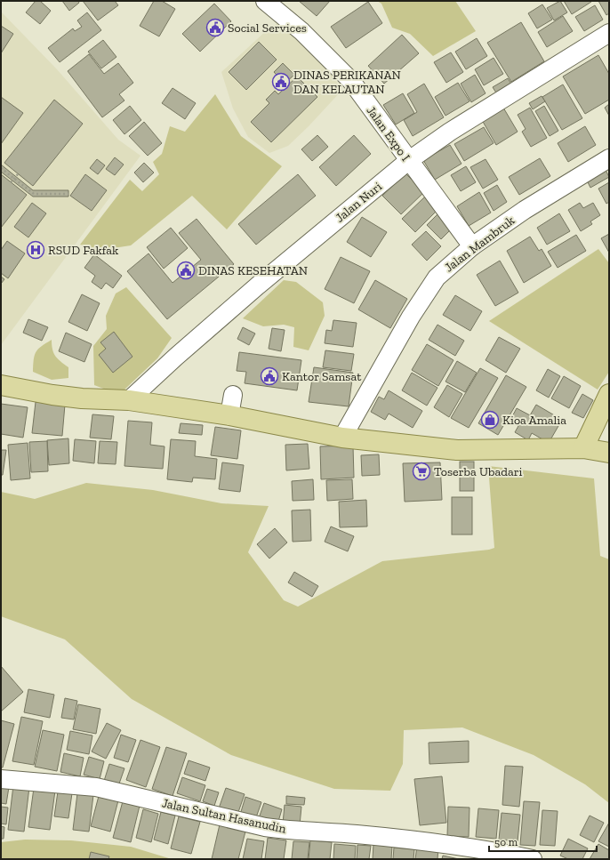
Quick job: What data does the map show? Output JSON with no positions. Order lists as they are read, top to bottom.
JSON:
{
  "streets": {
    "street": [
      "Jalan Expo I",
      "Jalan Nuri",
      "Jalan Mambruk",
      "Jalan Sultan Hasanudin"
    ]
  },
  "crossings": [
    ["Jalan Expo I", "Jalan Nuri"],
    ["Jalan Expo I", "Jalan Mambruk"]
  ],
  "places": {
    "public building": [
      "Social Services",
      "DINAS PERIKANAN DAN KELAUTAN",
      "DINAS KESEHATAN",
      "Kantor Samsat"
    ],
    "hospital": ["RSUD Fakfak"],
    "shop": ["Kioa Amalia"],
    "supermarket": ["Toserba Ubadari"]
  },
  "scale_bar": "50 m"
}
